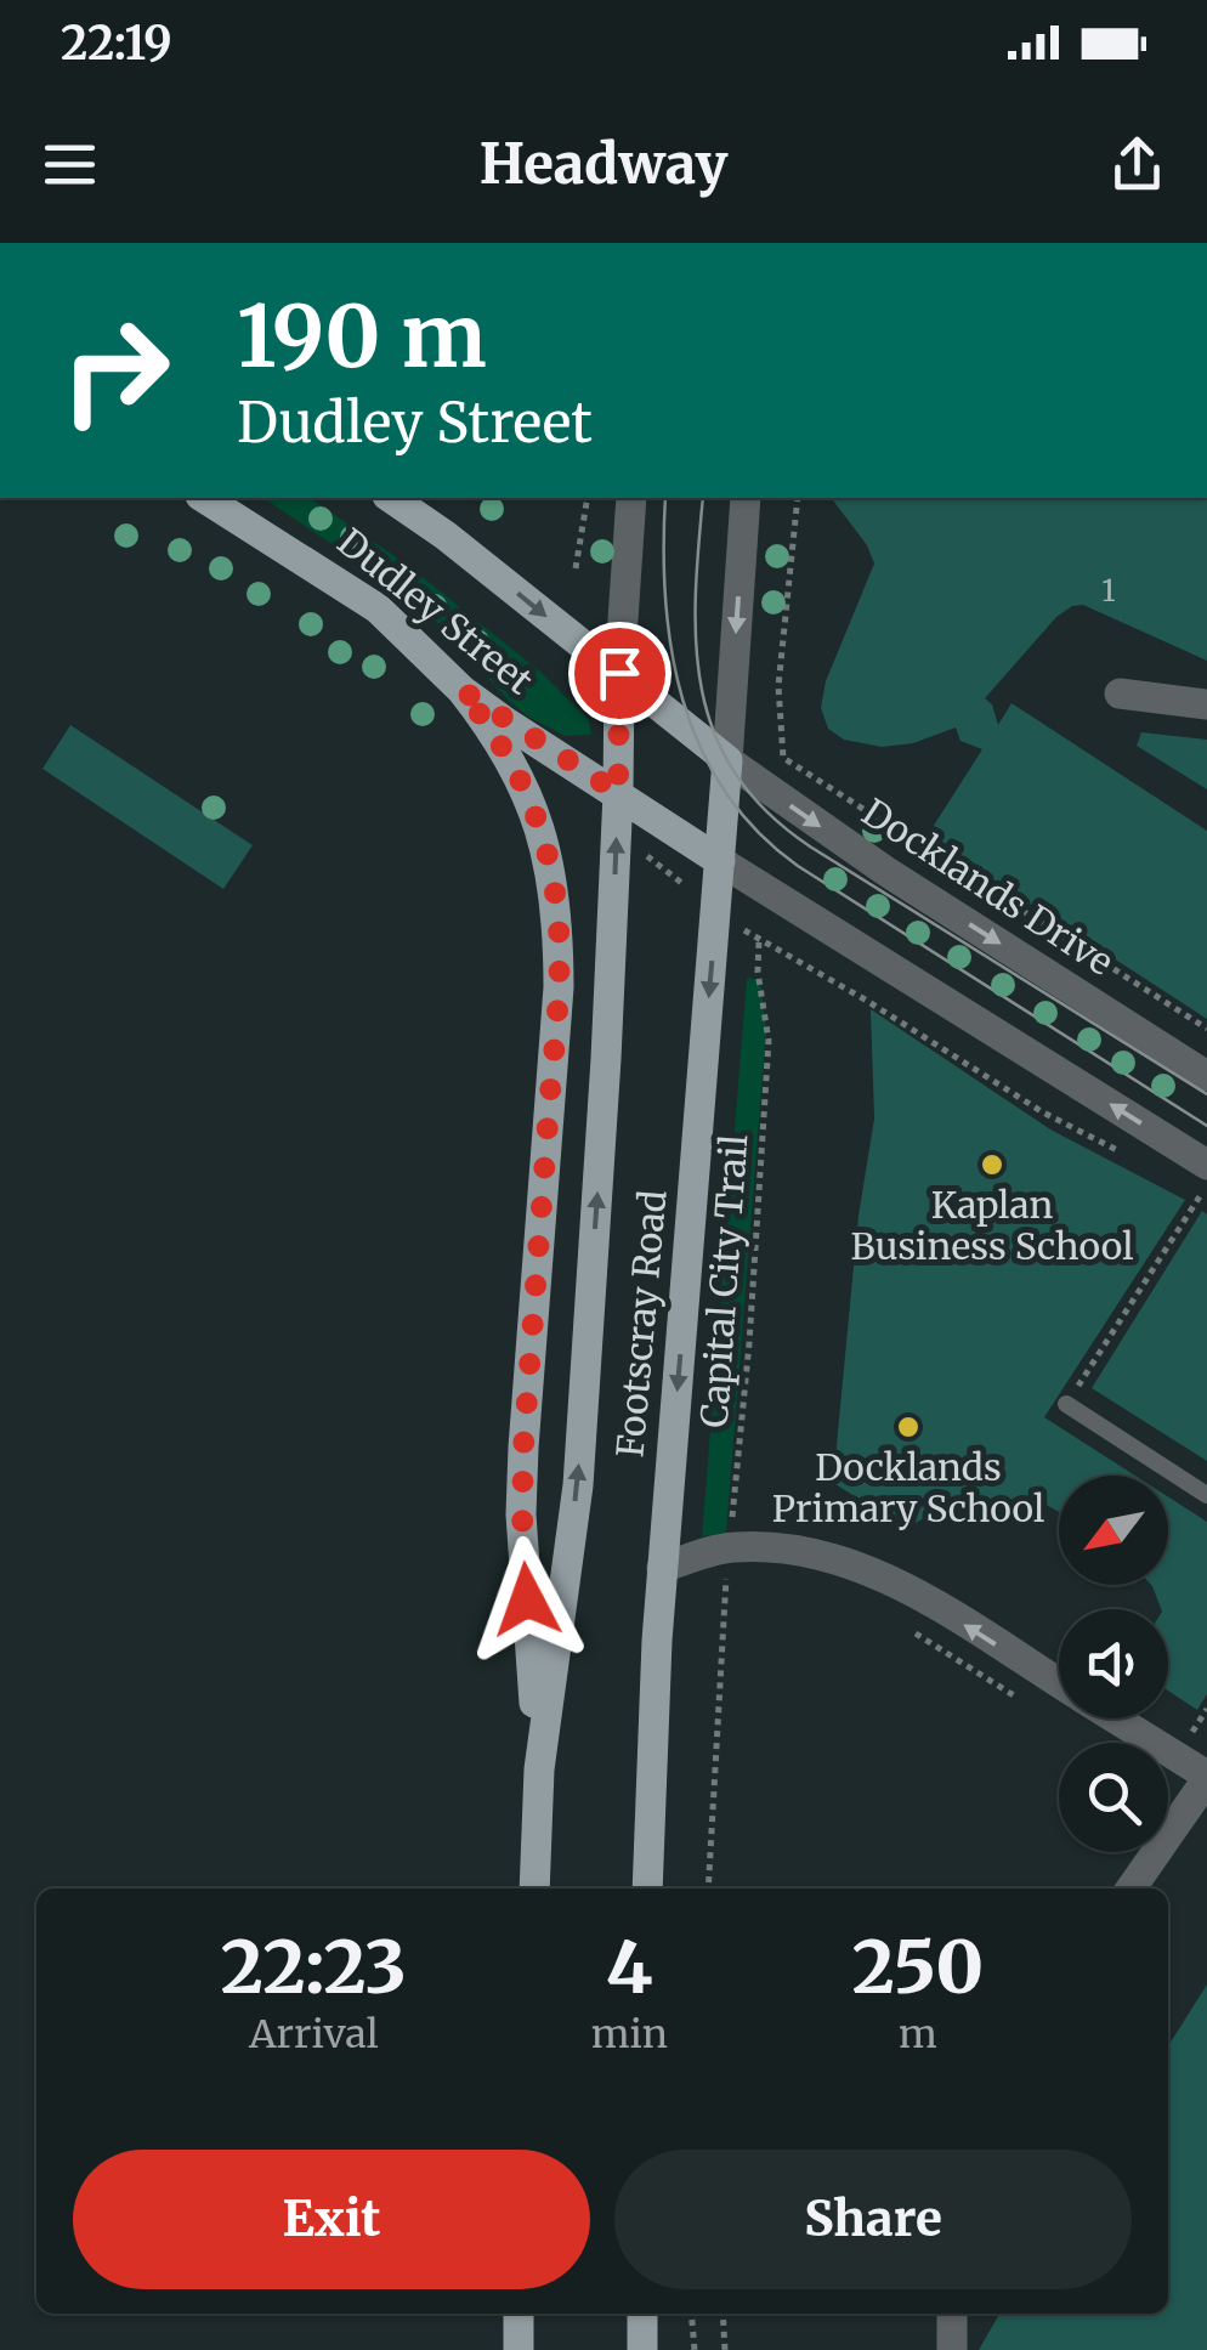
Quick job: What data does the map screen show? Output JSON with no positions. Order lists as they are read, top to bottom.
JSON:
{
  "streets": {
    "main road": ["Dudley Street", "Footscray Road"],
    "street": ["Docklands Drive"],
    "path": ["Capital City Trail"]
  },
  "crossings": [
    ["Dudley Street", "Docklands Drive"],
    ["Dudley Street", "Footscray Road"],
    ["Docklands Drive", "Footscray Road"]
  ],
  "places": ["Kaplan Business School", "Docklands Primary School"],
  "house_numbers": ["1"],
  "north": "bottom left",
  "page": {
    "status": "22:19",
    "header": "Headway",
    "turn": ["190 m", "Dudley Street"],
    "eta": [
      "22:23",
      "Arrival",
      "4",
      "min",
      "250",
      "m"
    ],
    "buttons": ["Exit", "Share"]
  }
}
